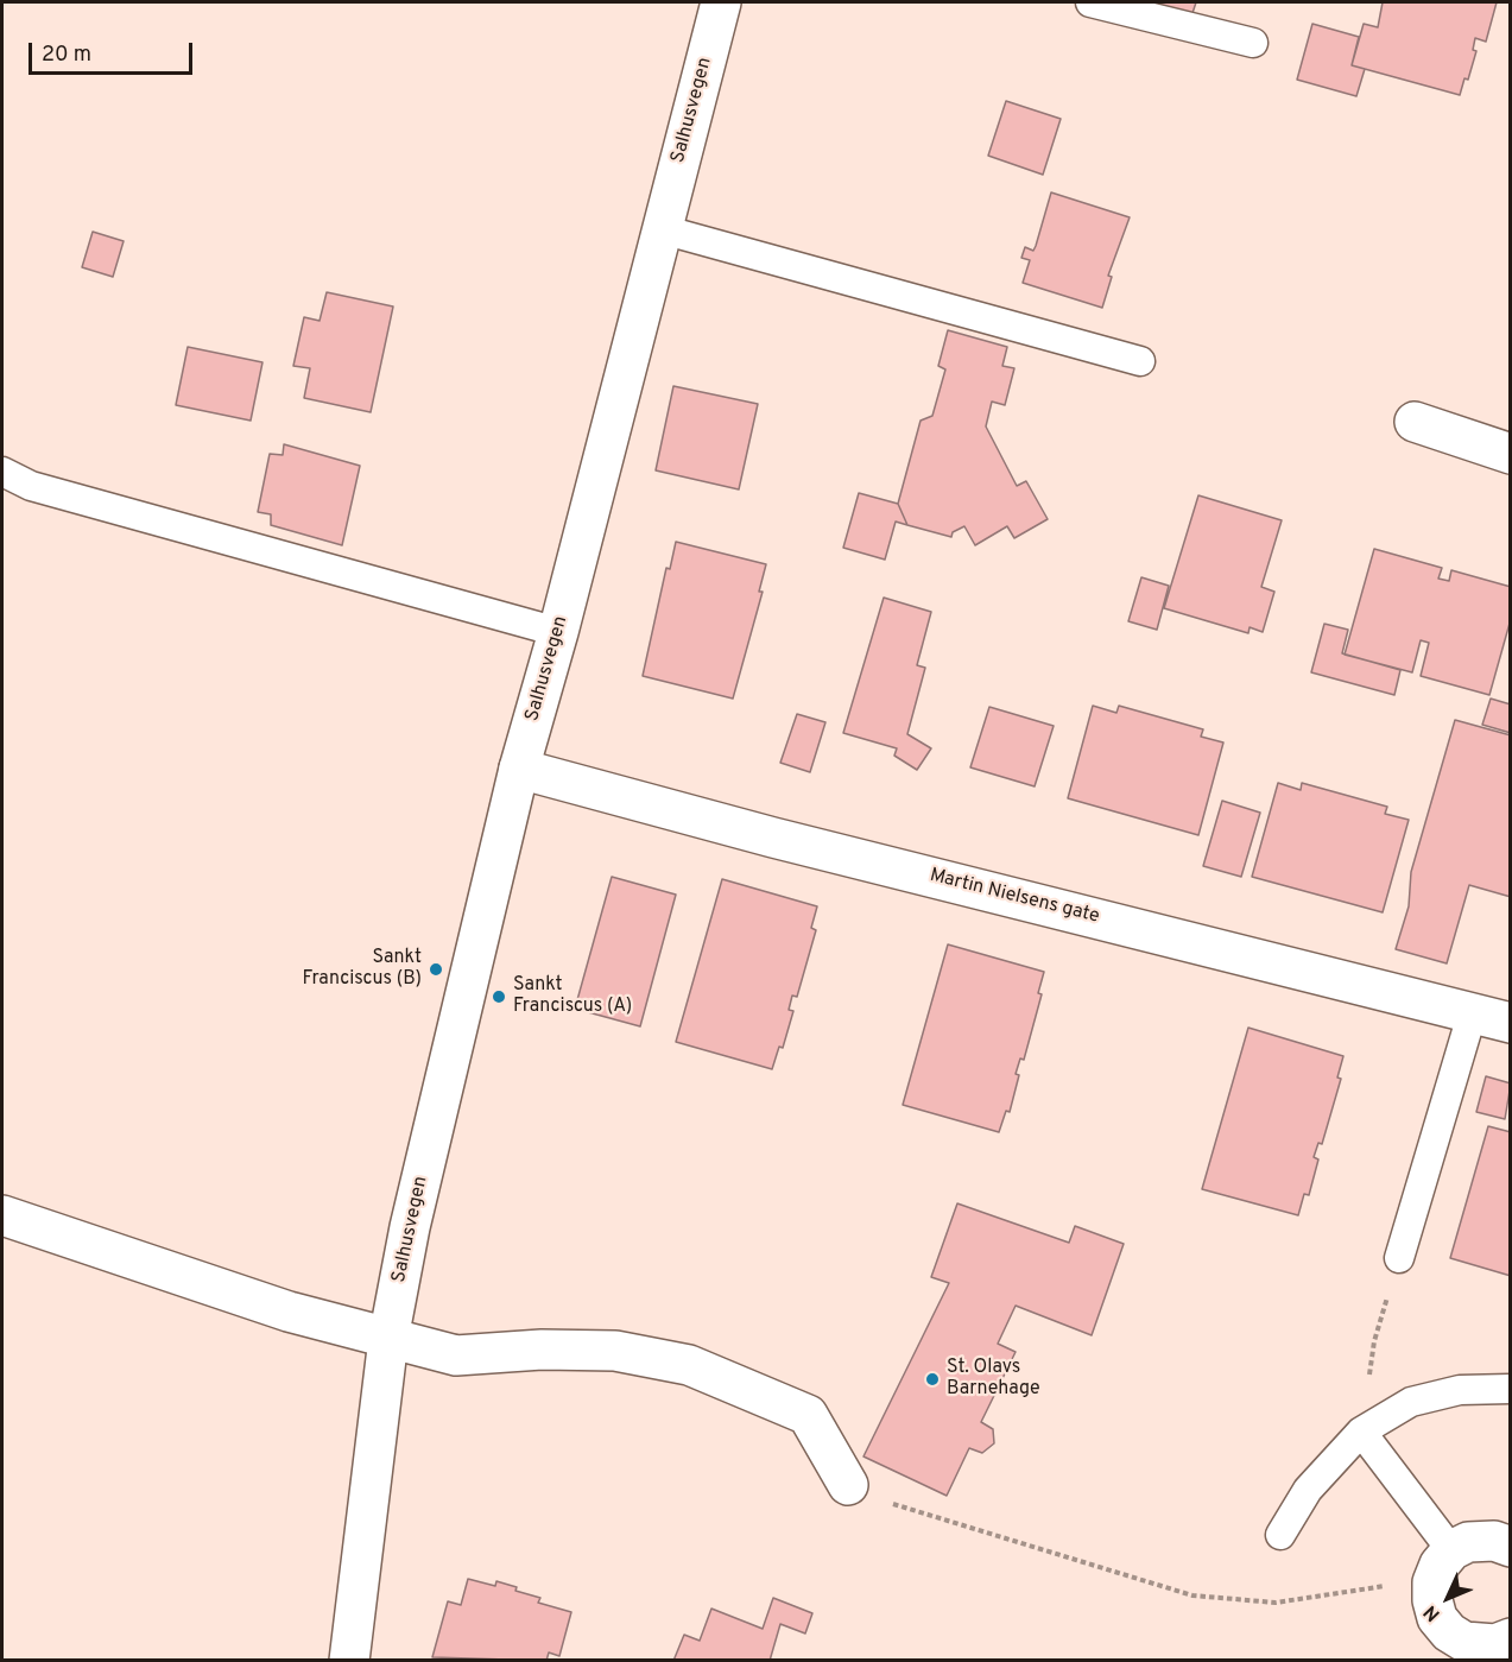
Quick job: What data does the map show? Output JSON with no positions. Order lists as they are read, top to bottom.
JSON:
{
  "streets": {
    "street": ["Salhusvegen", "Martin Nielsens gate"]
  },
  "crossings": [
    ["Salhusvegen", "Martin Nielsens gate"]
  ],
  "places": ["Sankt Franciscus (B)", "Sankt Franciscus (A)", "St. Olavs Barnehage"],
  "scale_bar": "20 m",
  "north": "bottom left"
}
